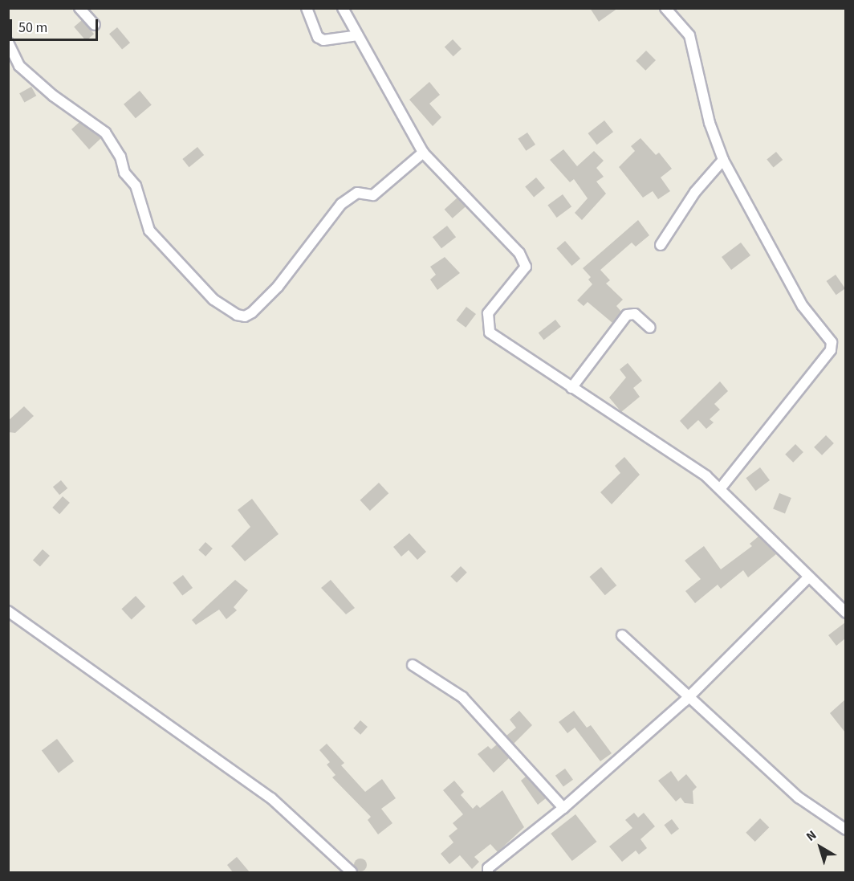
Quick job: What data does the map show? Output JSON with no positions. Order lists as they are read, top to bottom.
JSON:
{
  "scale_bar": "50 m",
  "north": "top left"
}
